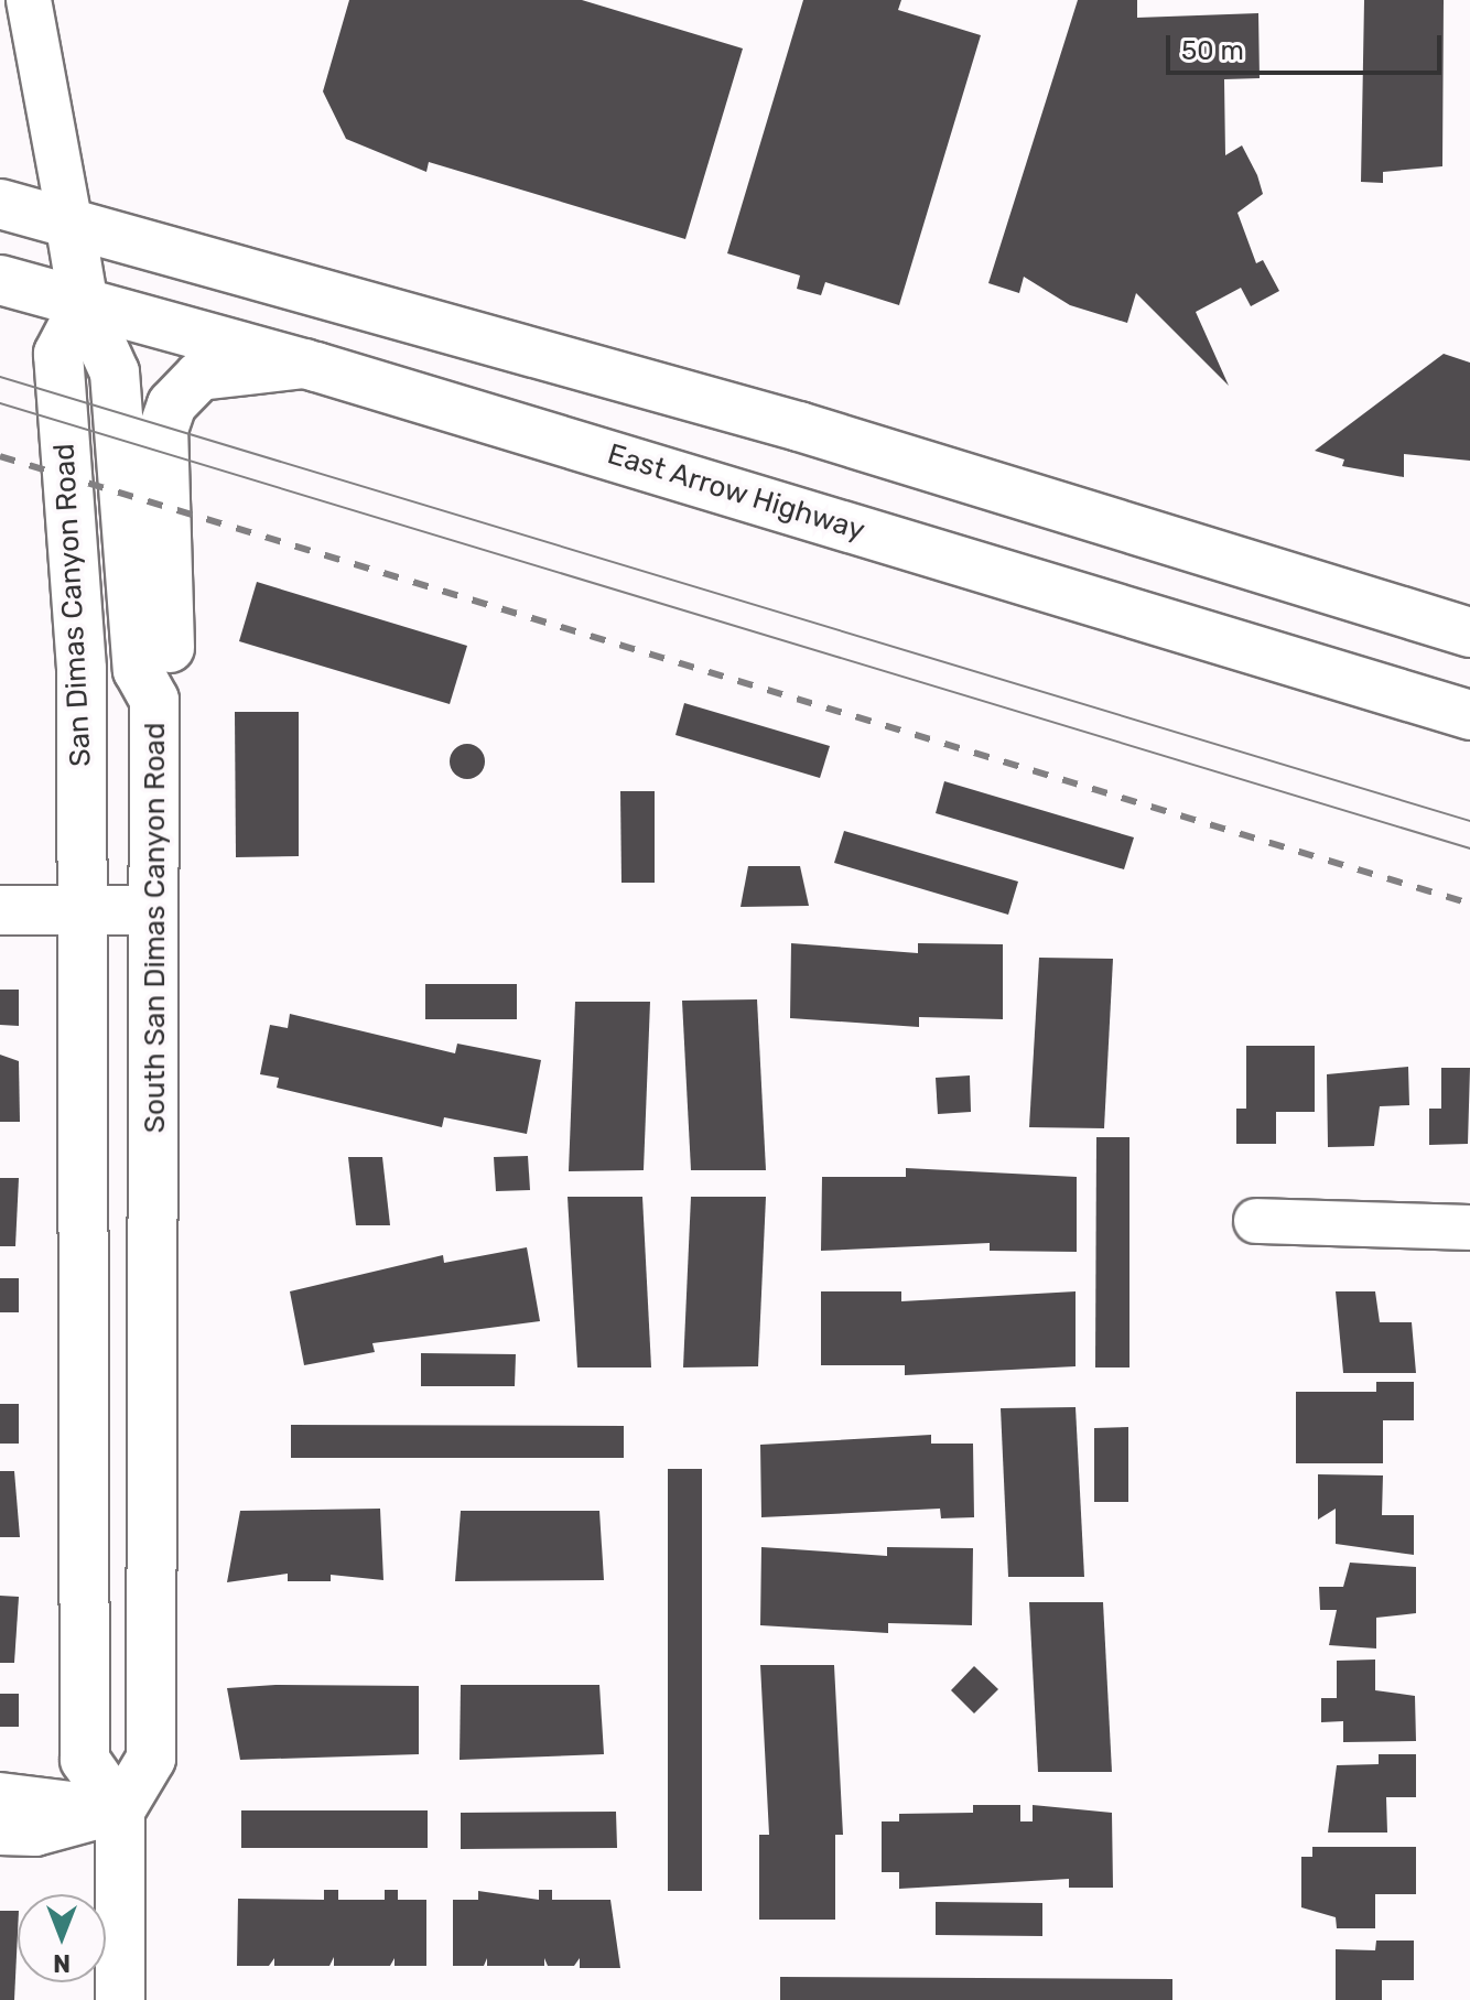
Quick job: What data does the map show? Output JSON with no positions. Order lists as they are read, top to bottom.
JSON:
{
  "streets": {
    "main road": ["East Arrow Highway", "San Dimas Canyon Road", "South San Dimas Canyon Road"]
  },
  "crossings": [
    ["East Arrow Highway", "San Dimas Canyon Road"],
    ["East Arrow Highway", "South San Dimas Canyon Road"],
    ["San Dimas Canyon Road", "South San Dimas Canyon Road"]
  ],
  "scale_bar": "50 m",
  "north": "bottom"
}
